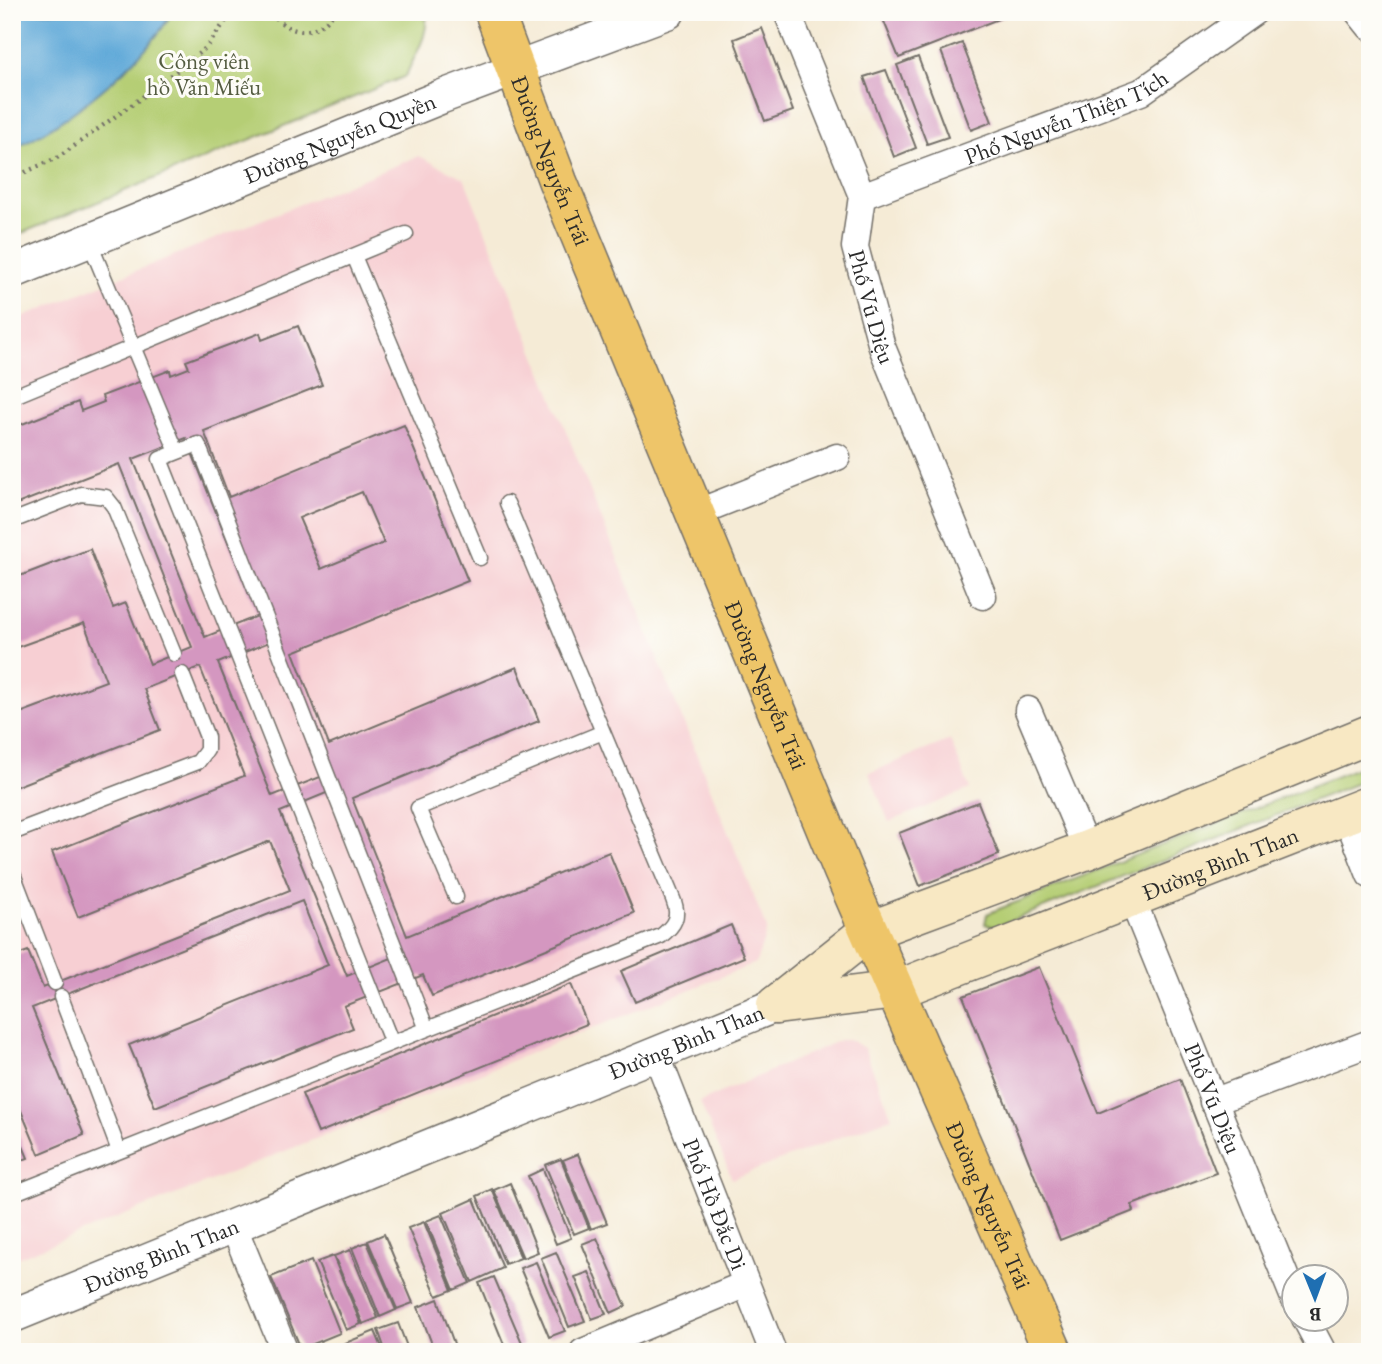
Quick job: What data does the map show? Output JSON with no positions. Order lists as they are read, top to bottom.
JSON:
{
  "streets": {
    "highway": ["Đường Nguyễn Trãi"],
    "main road": ["Đường Bình Than"],
    "street": [
      "Phố Nguyễn Thiện Tích",
      "Đường Nguyễn Quyền",
      "Phố Vũ Diệu",
      "Phố Hồ Đắc Di"
    ]
  },
  "crossings": [
    ["Phố Nguyễn Thiện Tích", "Phố Vũ Diệu"],
    ["Đường Nguyễn Quyền", "Đường Nguyễn Trãi"],
    ["Đường Nguyễn Trãi", "Đường Bình Than"],
    ["Phố Vũ Diệu", "Đường Bình Than"],
    ["Đường Bình Than", "Phố Hồ Đắc Di"]
  ],
  "parks": ["Công viên hồ Văn Miếu"],
  "north": "bottom"
}
